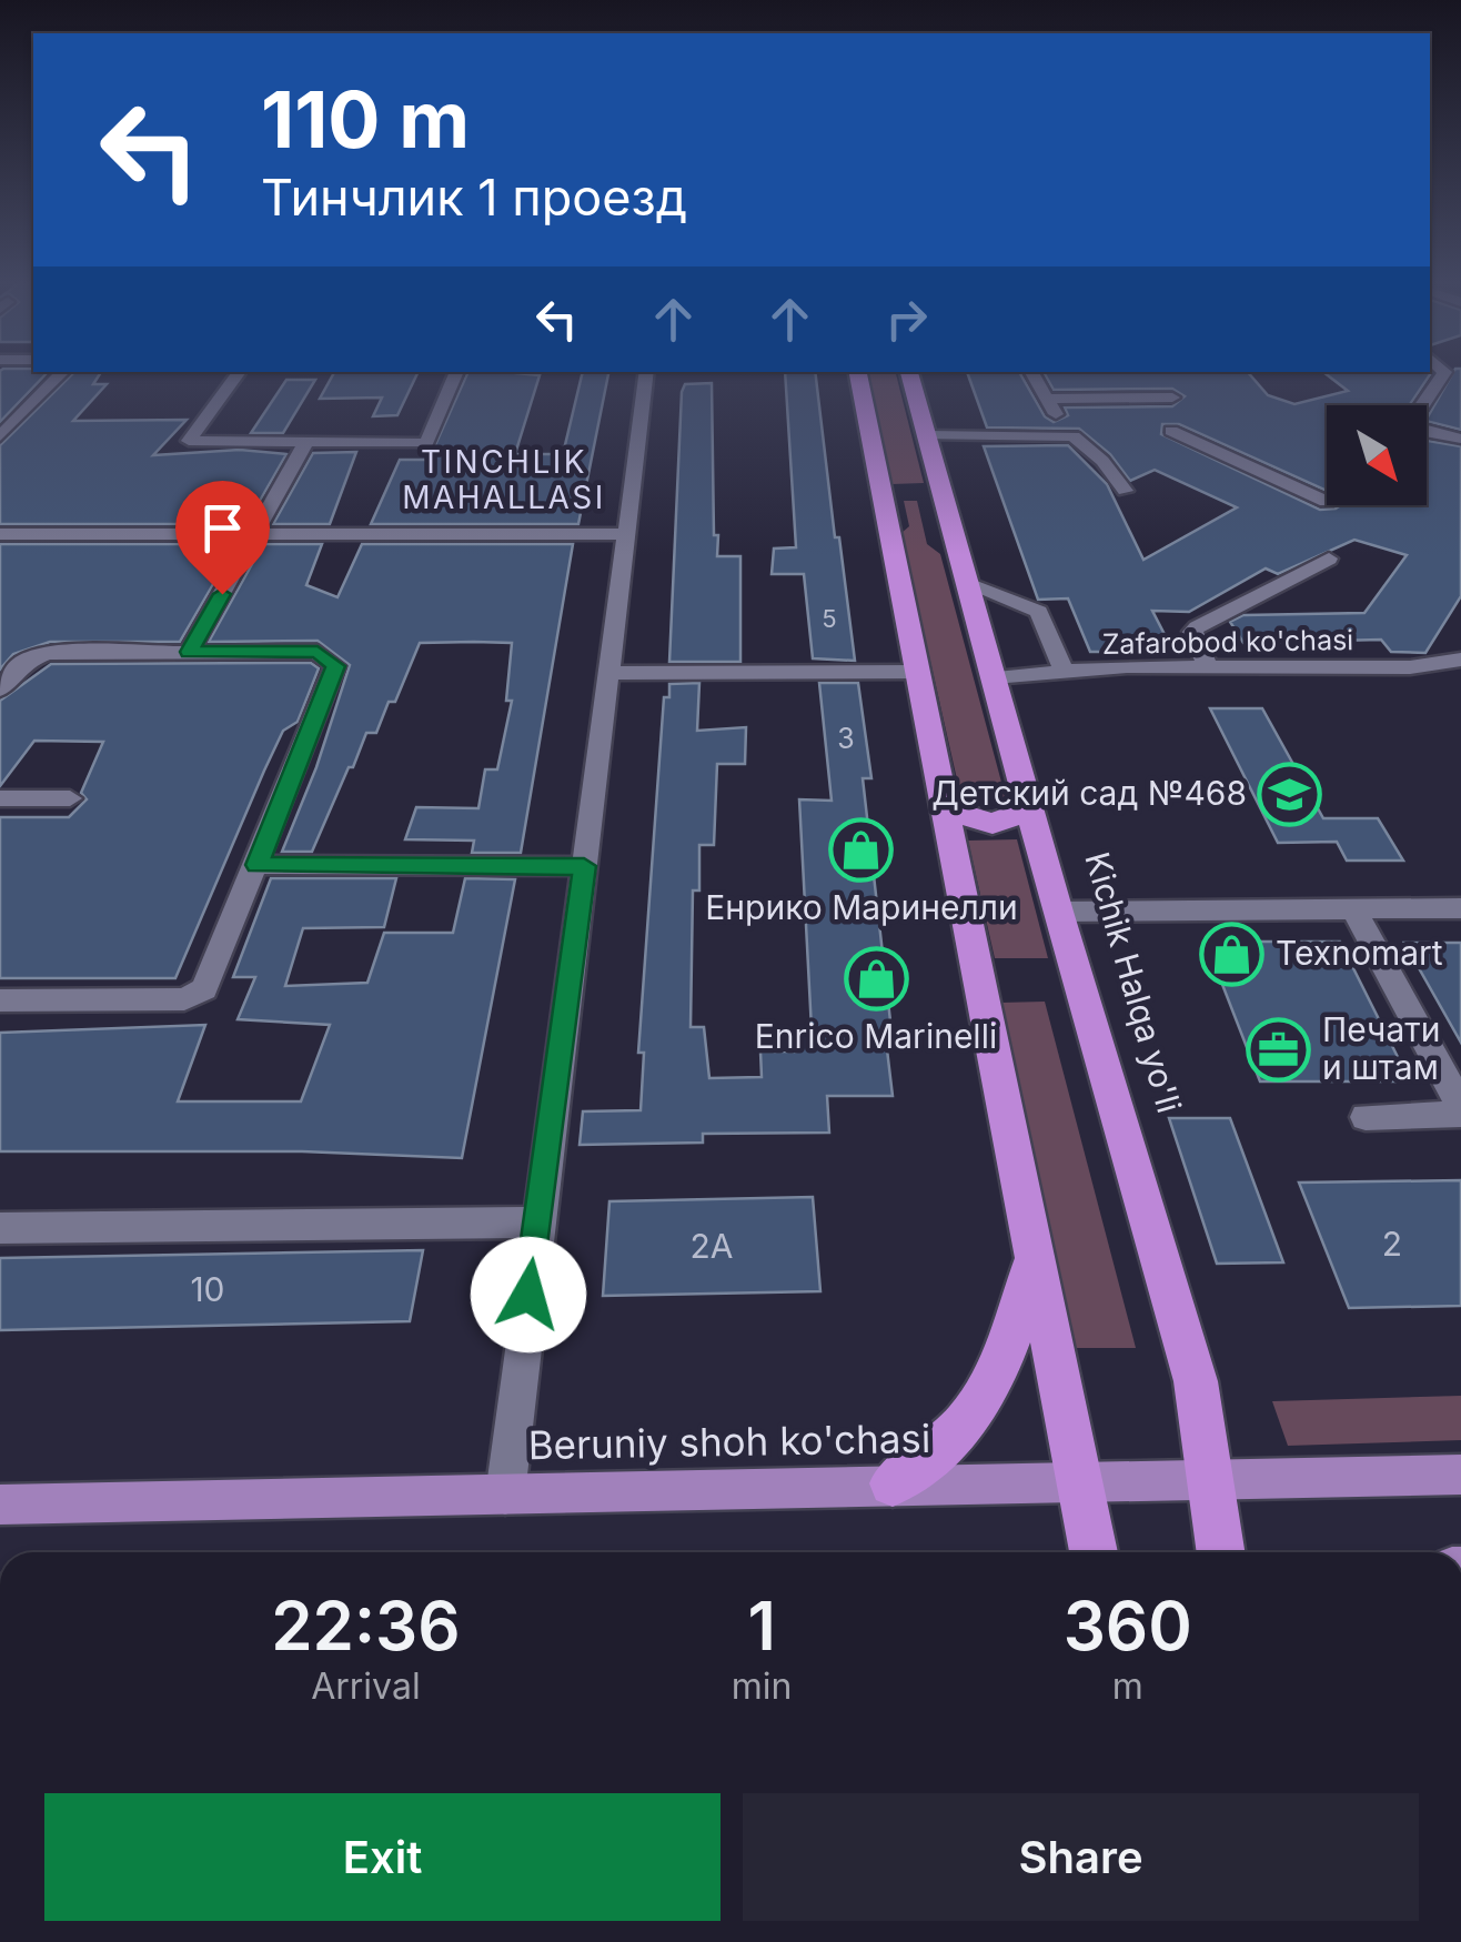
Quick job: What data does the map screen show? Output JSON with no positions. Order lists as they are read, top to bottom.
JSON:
{
  "streets": {
    "highway": ["Kichik Halqa yo'li"],
    "main road": ["Beruniy shoh ko'chasi"],
    "street": ["Zafarobod ko'chasi"]
  },
  "crossings": [
    ["Zafarobod ko'chasi", "Kichik Halqa yo'li"],
    ["Kichik Halqa yo'li", "Beruniy shoh ko'chasi"]
  ],
  "districts": ["TINCHLIK MAHALLASI"],
  "places": {
    "school or university": ["Детский сад №468"],
    "shop": ["Енрико Маринелли", "Texnomart", "Enrico Marinelli"],
    "office": ["Печати и штам"]
  },
  "house_numbers": [
    "5",
    "3",
    "2",
    "2А",
    "10"
  ],
  "north": "bottom right",
  "page": {
    "turn": ["110 m", "Тинчлик 1 проезд"],
    "eta": [
      "22:36",
      "Arrival",
      "1",
      "min",
      "360",
      "m"
    ],
    "buttons": ["Exit", "Share"]
  }
}
